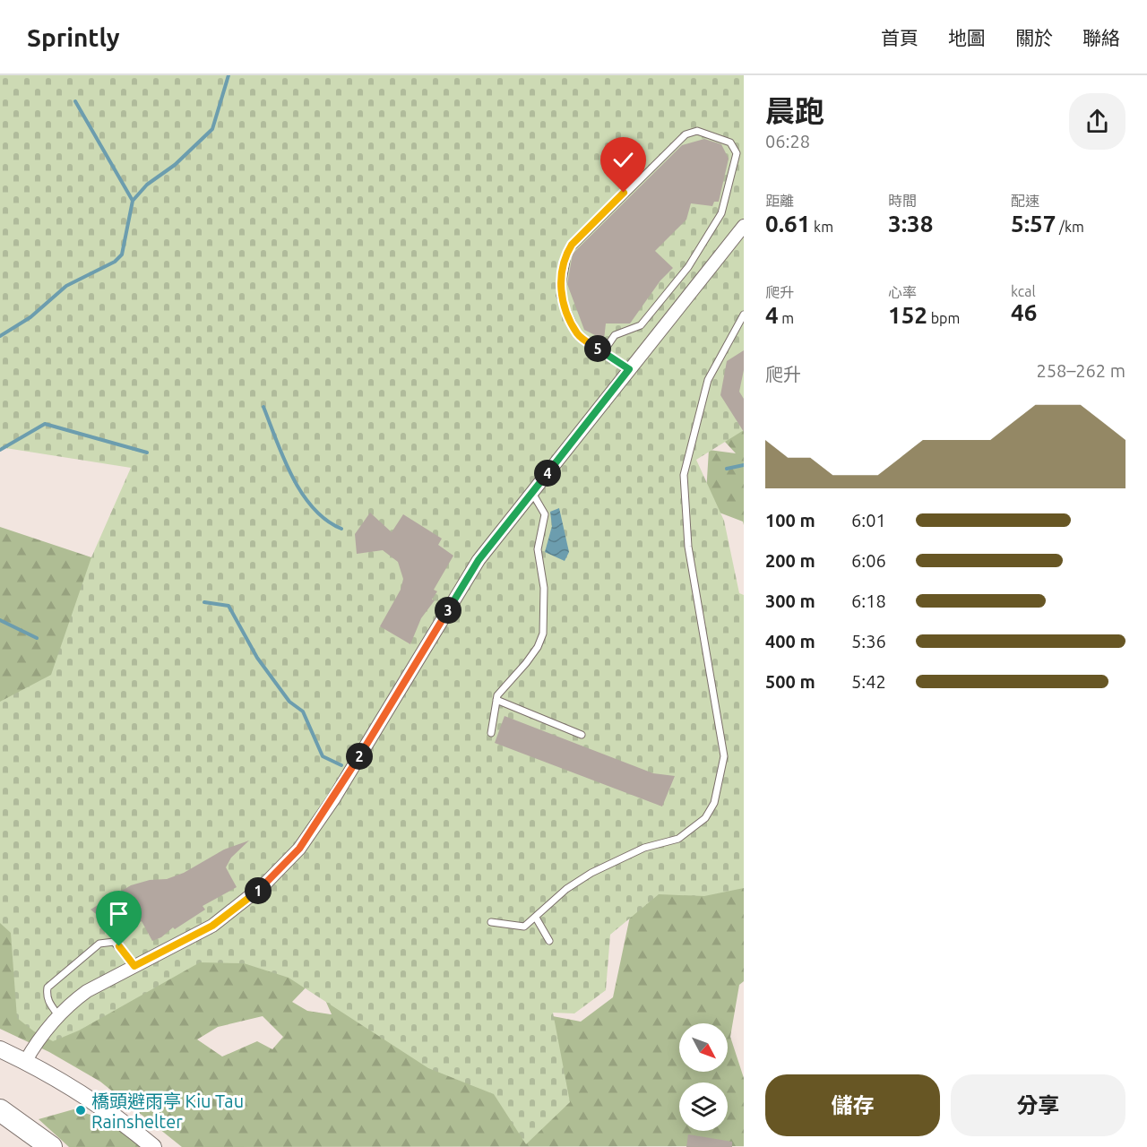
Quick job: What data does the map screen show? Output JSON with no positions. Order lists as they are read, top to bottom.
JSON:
{
  "places": ["橋頭避雨亭 Kiu Tau Rainshelter"],
  "north": "bottom right",
  "page": {
    "header": "Sprintly",
    "nav": [
      "首頁",
      "地圖",
      "關於",
      "聯絡"
    ],
    "heading": ["晨跑", "06:28"],
    "stats": [
      ["距離", "0.61 km"],
      ["時間", "3:38"],
      ["配速", "5:57 /km"],
      ["爬升", "4 m"],
      ["心率", "152 bpm"],
      ["kcal", "46"]
    ],
    "pins": [
      "5",
      "4",
      "3",
      "2",
      "1"
    ],
    "chart": ["爬升", "258–262 m"],
    "list": [
      {
        "name": "100 m",
        "note": "6:01"
      },
      {
        "name": "200 m",
        "note": "6:06"
      },
      {
        "name": "300 m",
        "note": "6:18"
      },
      {
        "name": "400 m",
        "note": "5:36"
      },
      {
        "name": "500 m",
        "note": "5:42"
      }
    ],
    "buttons": ["儲存", "分享"]
  }
}
